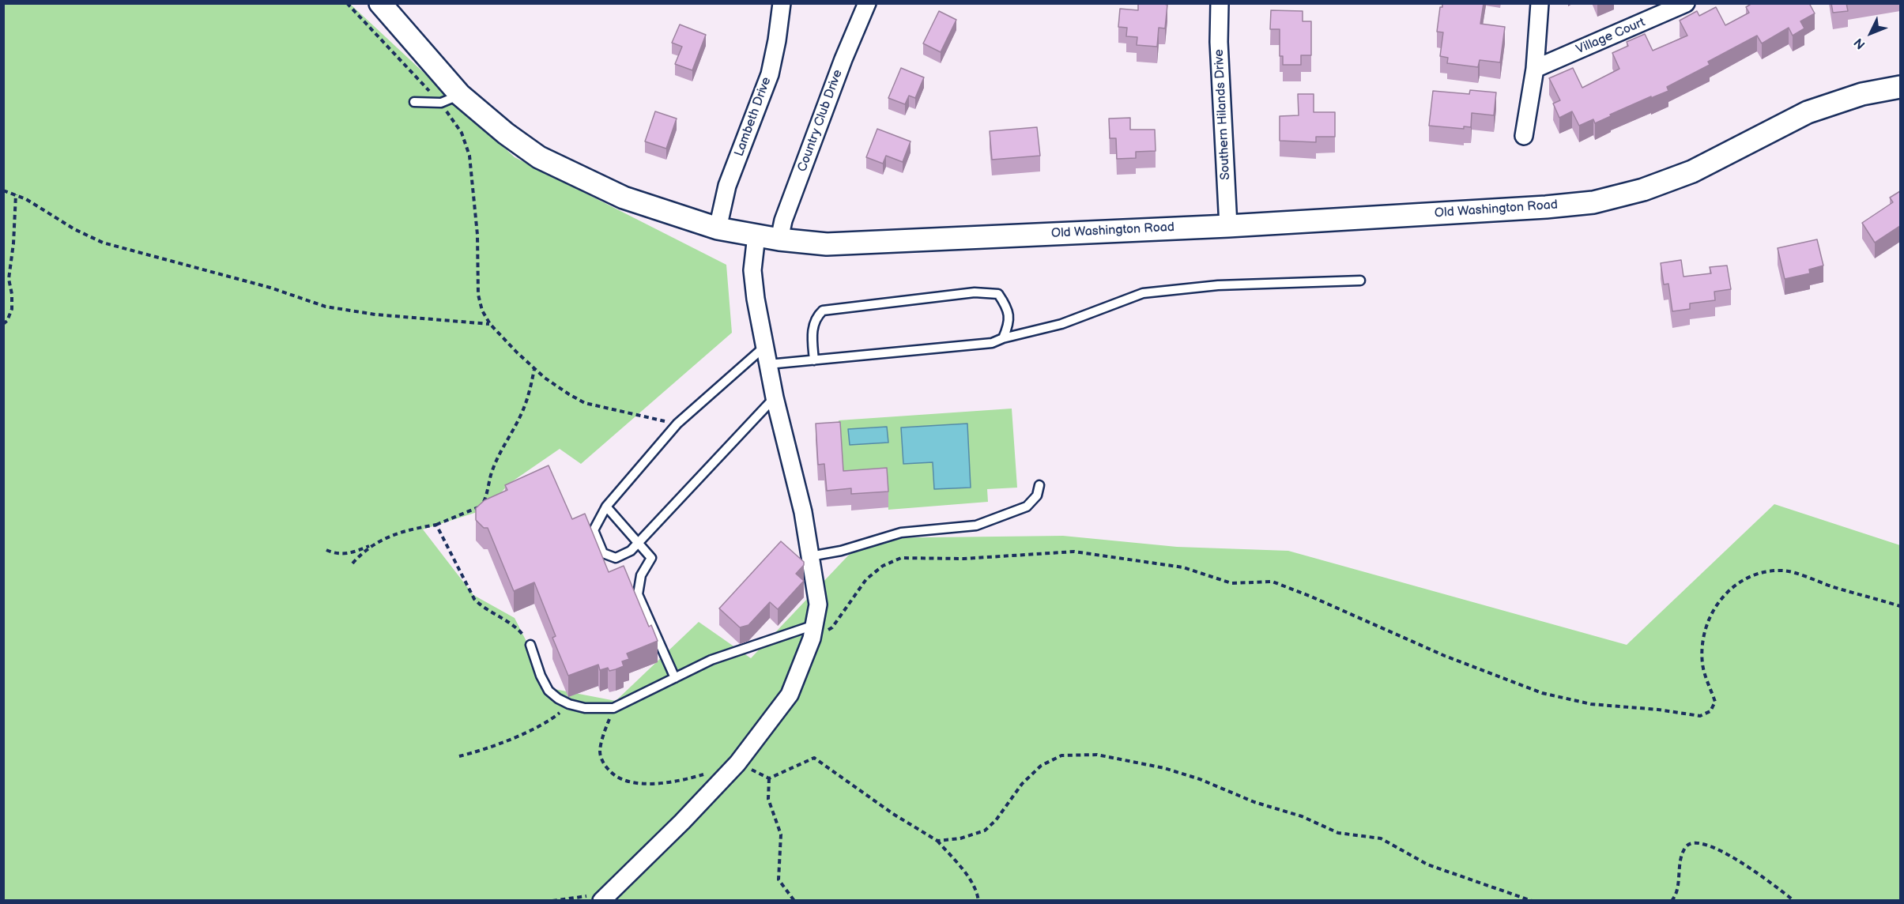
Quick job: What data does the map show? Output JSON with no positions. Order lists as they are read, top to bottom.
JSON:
{
  "streets": {
    "street": [
      "Village Court",
      "Southern Hilands Drive",
      "Lambeth Drive",
      "Country Club Drive",
      "Old Washington Road"
    ]
  },
  "crossings": [
    ["Southern Hilands Drive", "Old Washington Road"],
    ["Lambeth Drive", "Old Washington Road"],
    ["Country Club Drive", "Old Washington Road"]
  ],
  "north": "bottom left"
}
